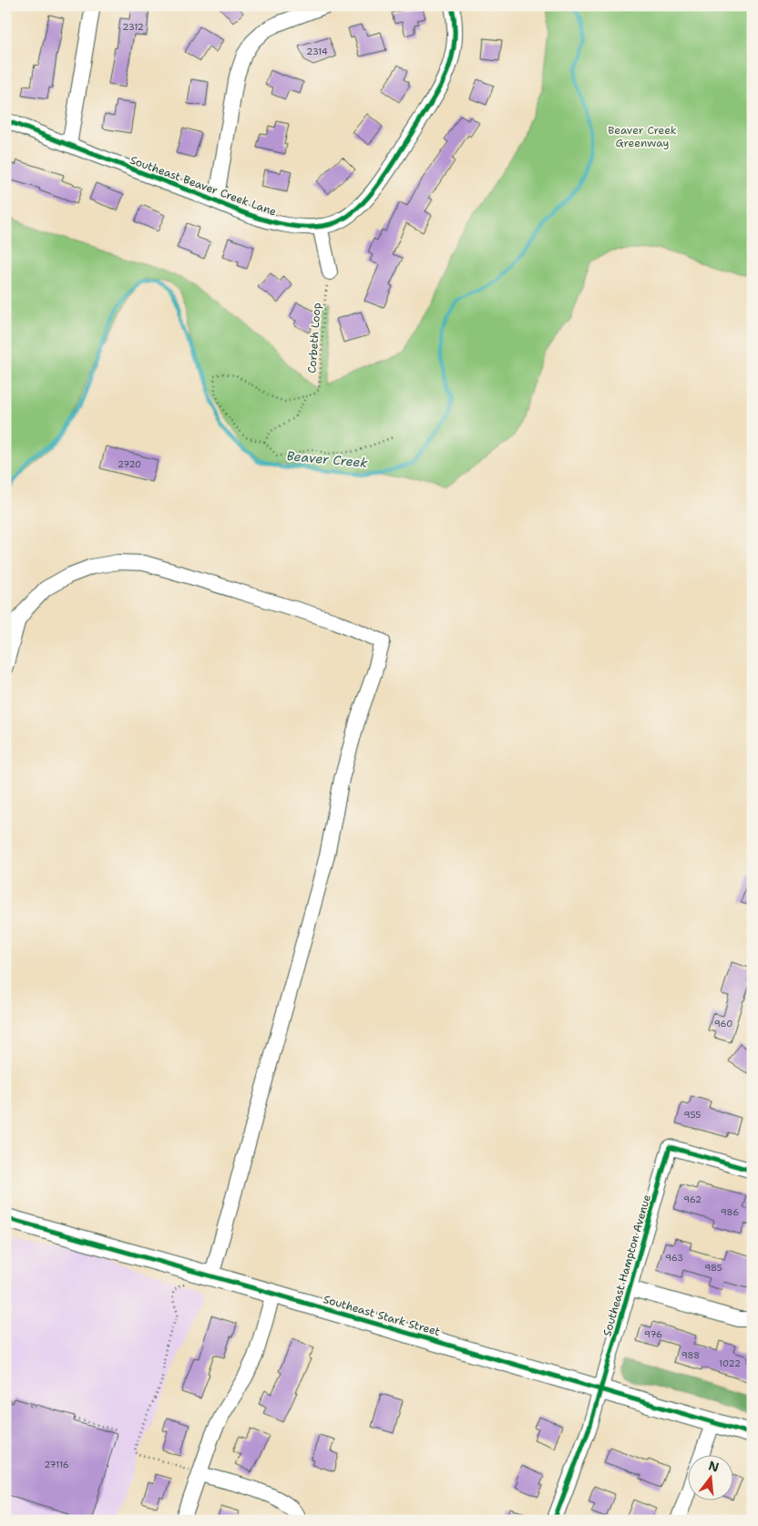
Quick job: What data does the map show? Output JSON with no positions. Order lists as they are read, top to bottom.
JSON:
{
  "streets": {
    "main road": ["Southeast Stark Street"],
    "street": ["Southeast Beaver Creek Lane", "Southeast Hampton Avenue"],
    "path": ["Corbeth Loop"]
  },
  "crossings": [
    ["Southeast Hampton Avenue", "Southeast Stark Street"]
  ],
  "water": ["Beaver Creek"],
  "parks": ["Beaver Creek Greenway"],
  "house_numbers": [
    "2312",
    "2314",
    "2720",
    "960",
    "955",
    "962",
    "986",
    "963",
    "985",
    "976",
    "988",
    "1022",
    "27116"
  ],
  "north": "top"
}
